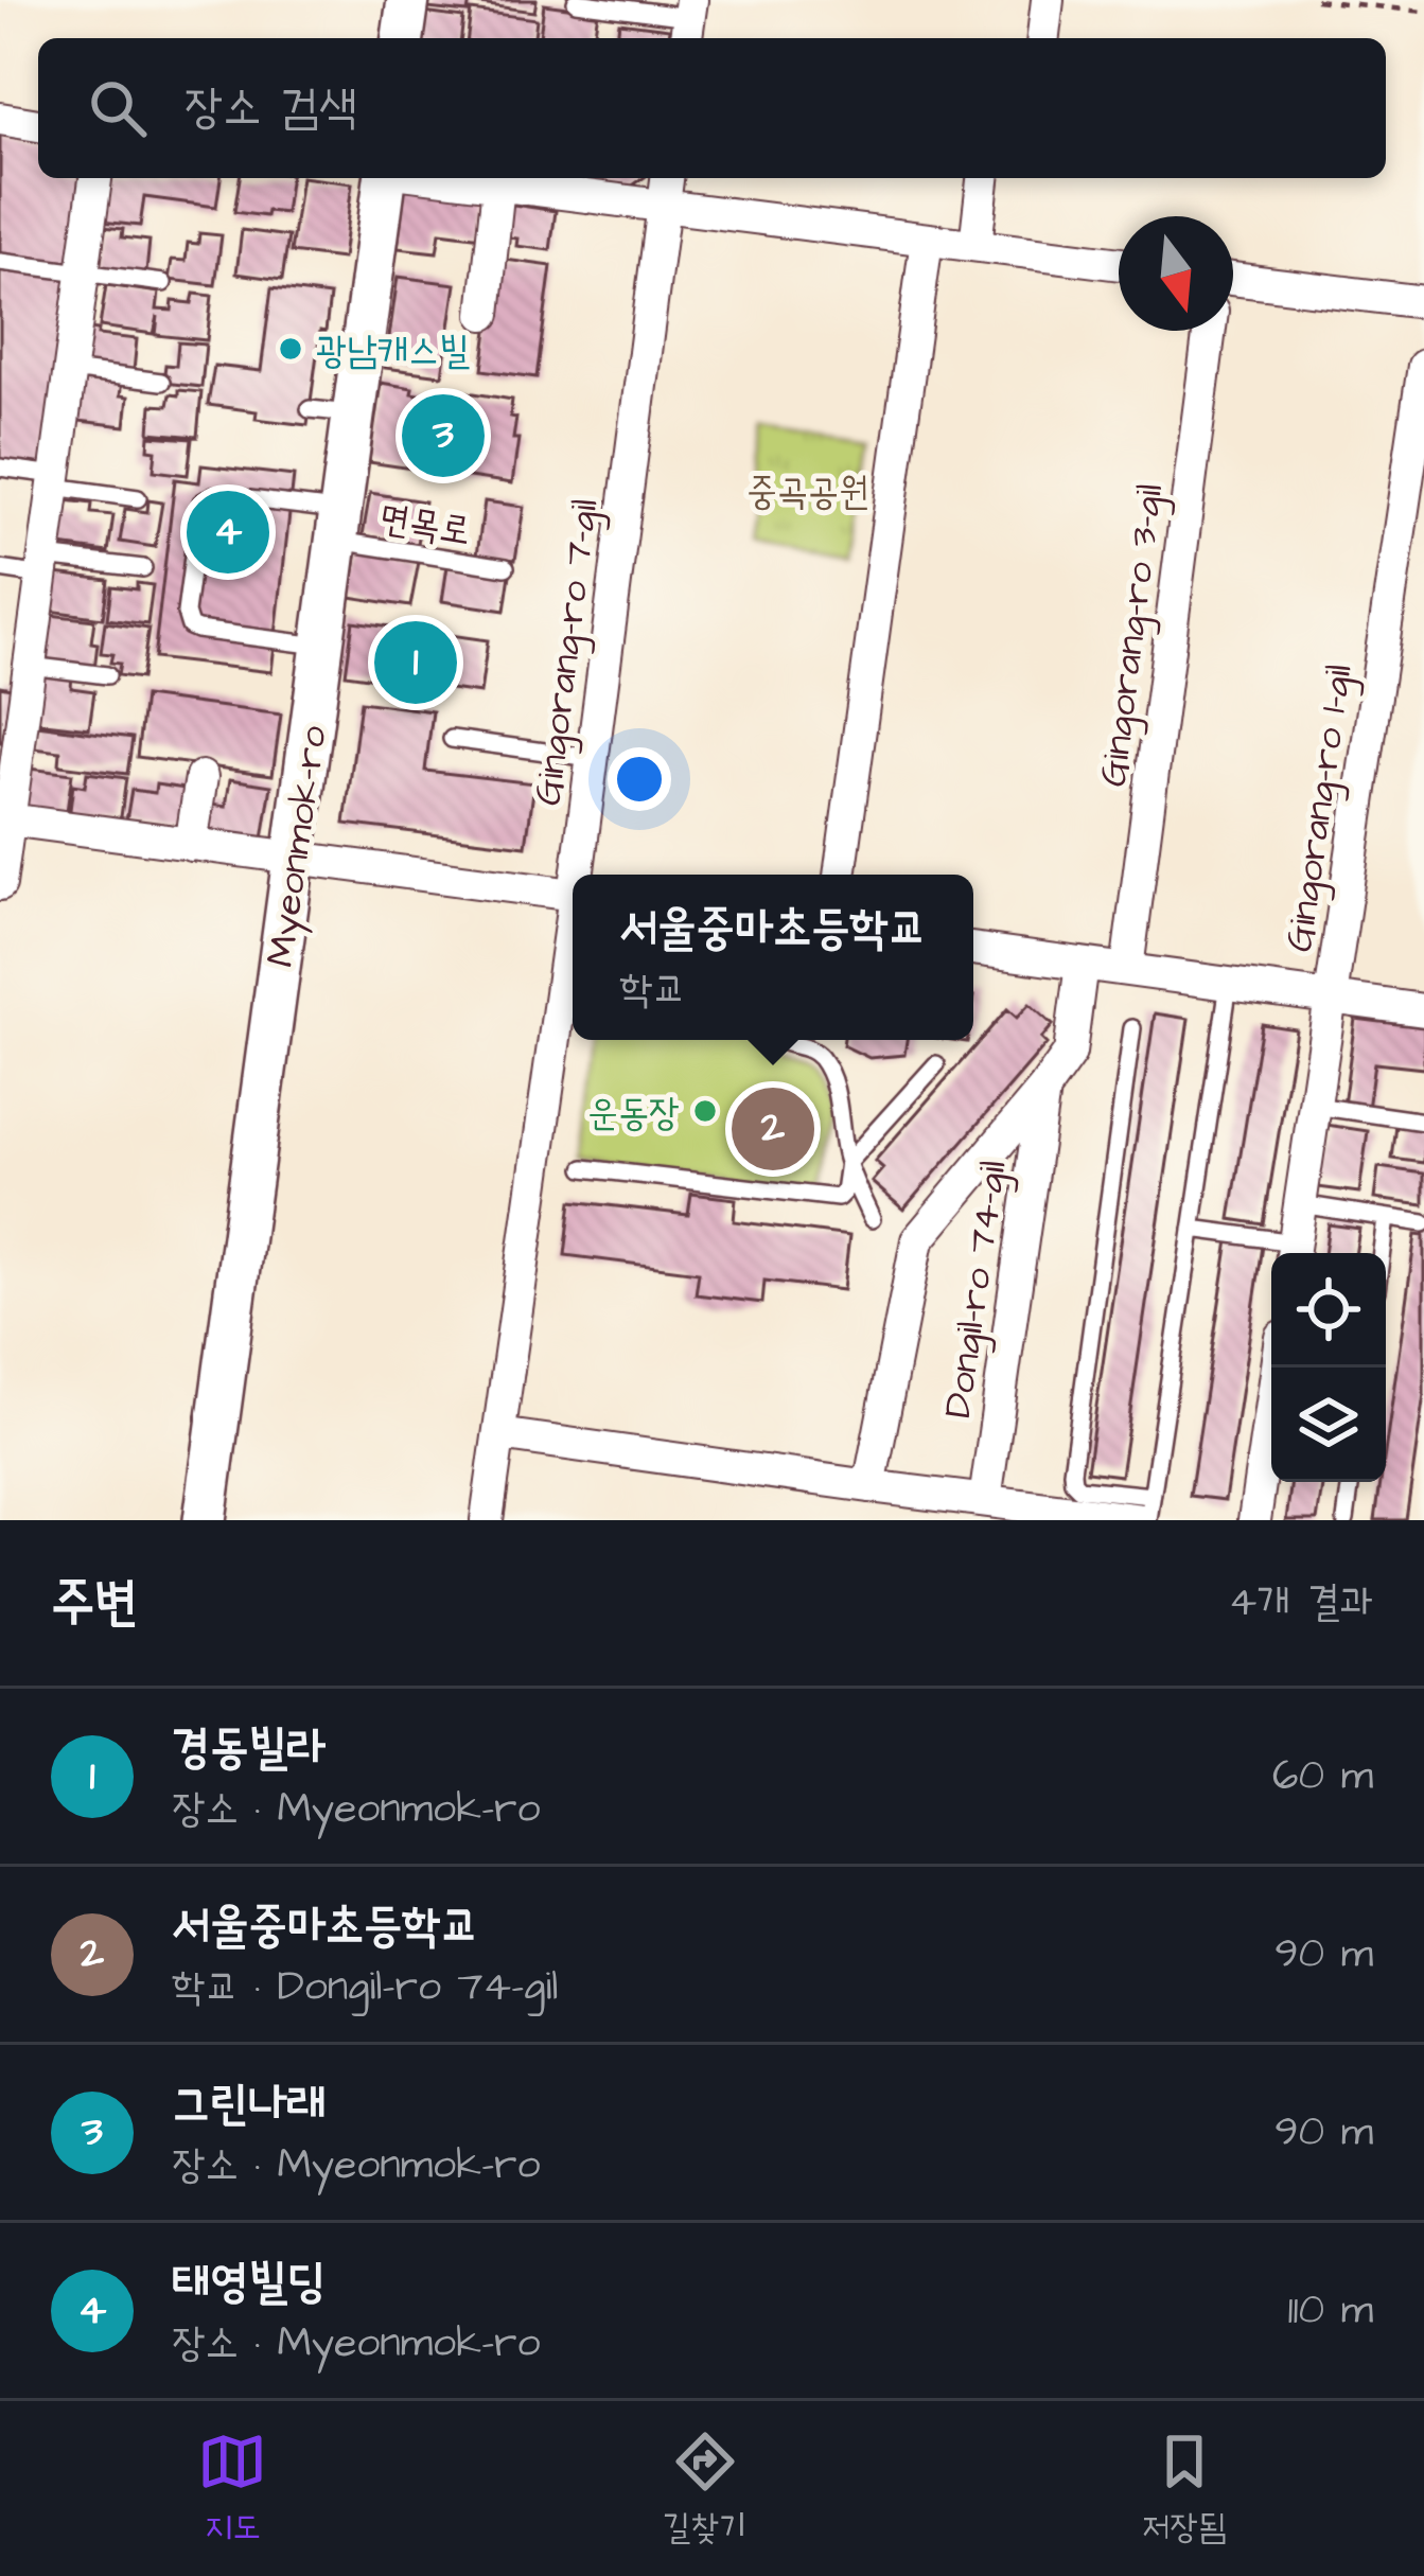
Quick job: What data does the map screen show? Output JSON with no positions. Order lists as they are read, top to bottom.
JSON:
{
  "streets": {
    "street": [
      "Gingorang-ro 3-gil",
      "Gingorang-ro 7-gil",
      "Gingorang-ro 1-gil",
      "Myeonmok-ro",
      "Dongil-ro 74-gil"
    ],
    "lane": ["면목로"]
  },
  "crossings": [
    ["면목로", "Myeonmok-ro"]
  ],
  "parks": ["중곡공원"],
  "places": ["광남캐스빌", "운동장"],
  "north": "bottom",
  "page": {
    "search": "장소 검색",
    "pins": [
      "3",
      "4",
      "1",
      "2"
    ],
    "popup": ["서울중마초등학교", "학교"],
    "heading": ["주변", "4개 결과"],
    "list": [
      {
        "mark": "1",
        "name": "경동빌라",
        "note": "장소 · Myeonmok-ro",
        "value": "60 m"
      },
      {
        "mark": "2",
        "name": "서울중마초등학교",
        "note": "학교 · Dongil-ro 74-gil",
        "value": "90 m"
      },
      {
        "mark": "3",
        "name": "그린나래",
        "note": "장소 · Myeonmok-ro",
        "value": "90 m"
      },
      {
        "mark": "4",
        "name": "태영빌딩",
        "note": "장소 · Myeonmok-ro",
        "value": "110 m"
      }
    ],
    "nav": ["지도", "길찾기", "저장됨"]
  }
}
